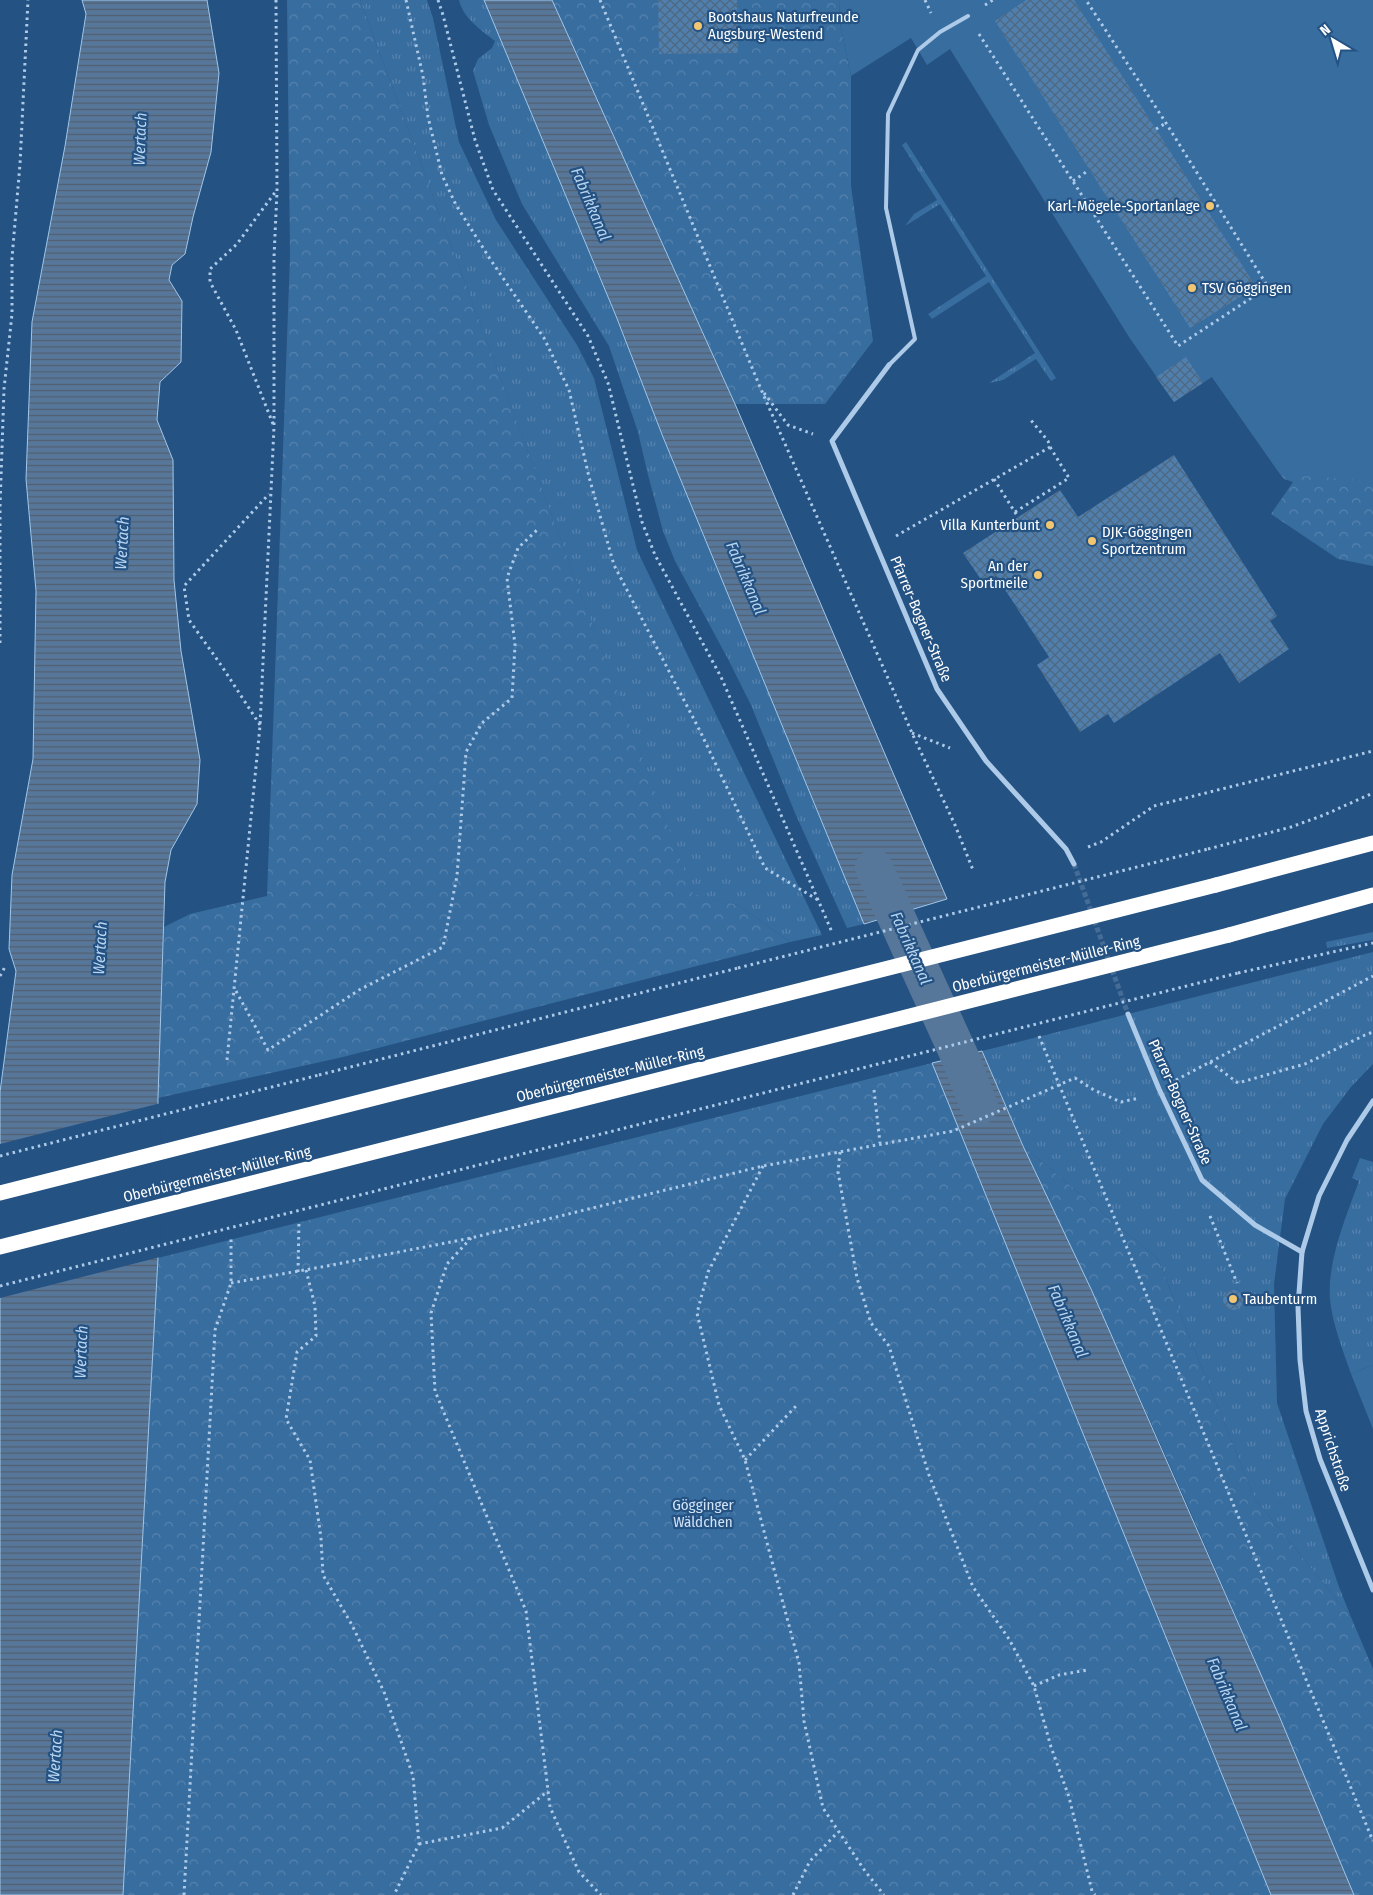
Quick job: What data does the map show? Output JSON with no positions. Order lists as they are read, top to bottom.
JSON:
{
  "streets": {
    "highway": ["Oberbürgermeister-Müller-Ring"],
    "street": ["Pfarrer-Bogner-Straße", "Apprichstraße"]
  },
  "crossings": [
    ["Pfarrer-Bogner-Straße", "Apprichstraße"]
  ],
  "water": ["Wertach", "Fabrikkanal"],
  "parks": ["Gögginger Wäldchen"],
  "places": [
    "Bootshaus Naturfreunde Augsburg-Westend",
    "Karl-Mögele-Sportanlage",
    "TSV Göggingen",
    "Villa Kunterbunt",
    "DJK-Göggingen Sportzentrum",
    "An der Sportmeile",
    "Taubenturm"
  ],
  "north": "top left"
}
